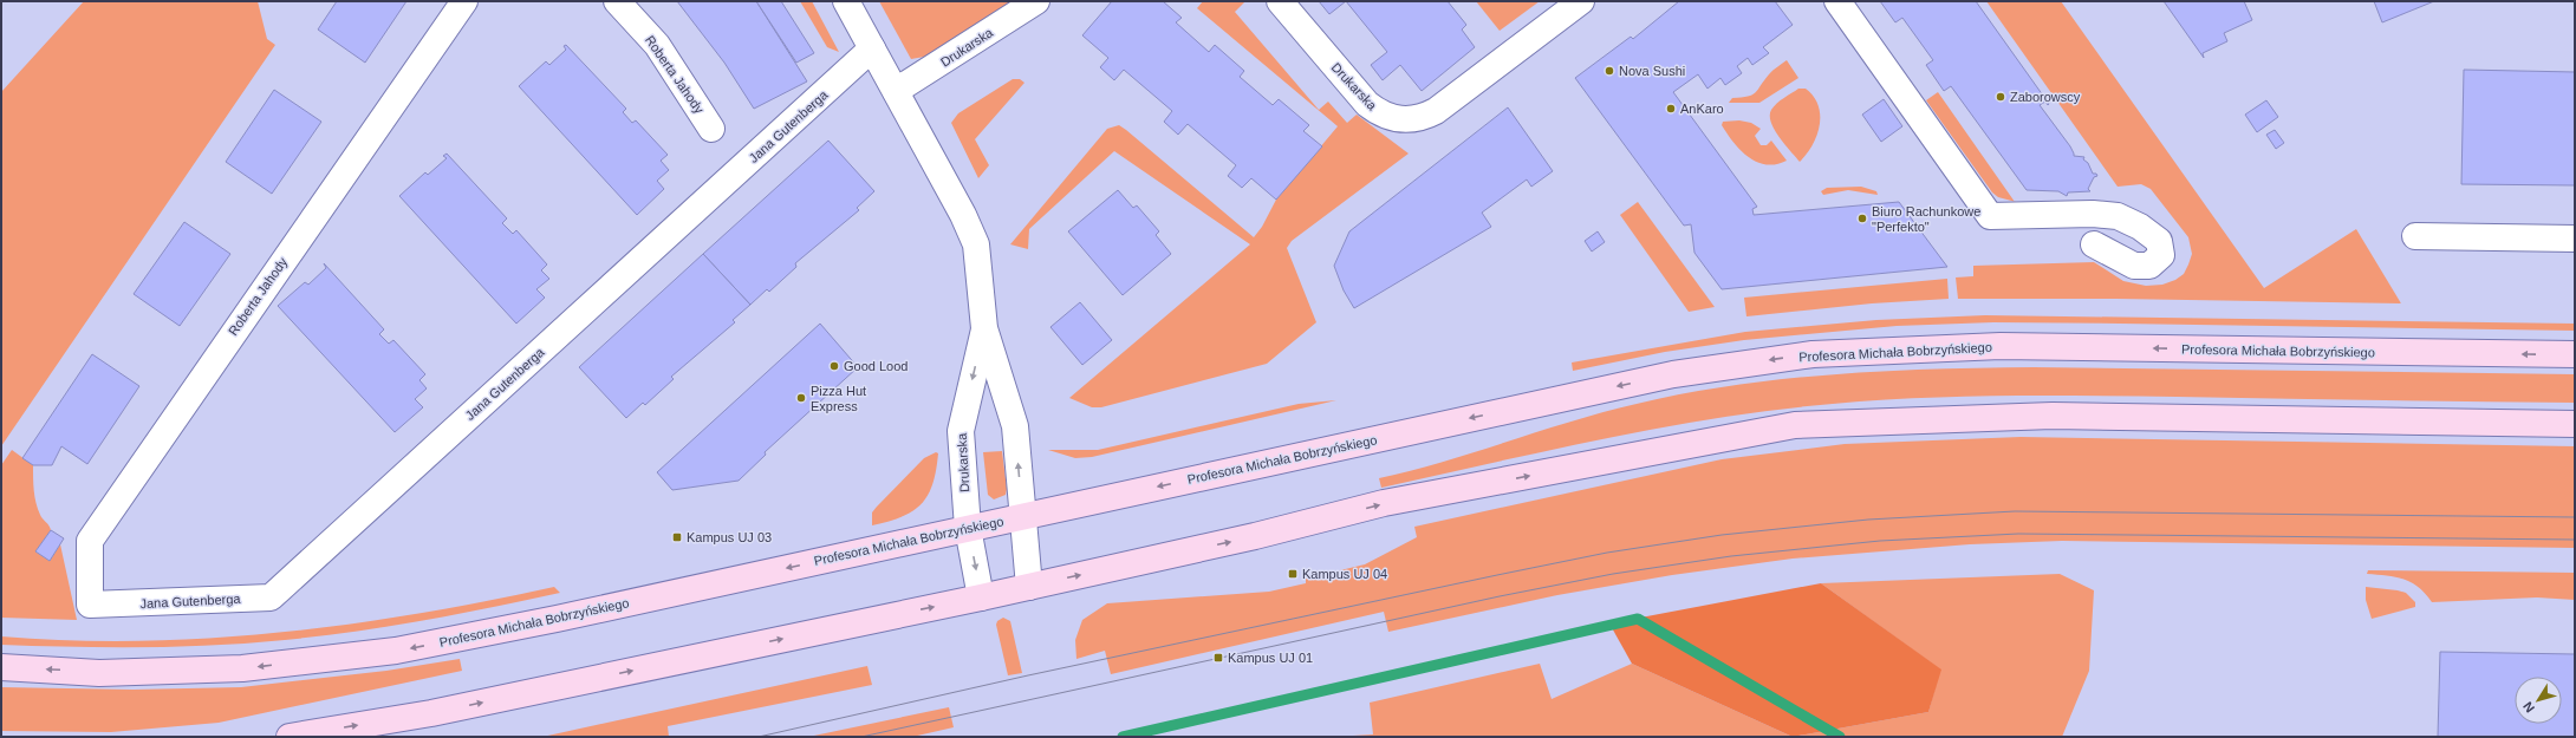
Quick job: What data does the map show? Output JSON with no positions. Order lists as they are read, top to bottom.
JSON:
{
  "streets": {
    "main road": ["Profesora Michała Bobrzyńskiego"],
    "street": ["Drukarska", "Roberta Jahody", "Jana Gutenberga"]
  },
  "crossings": [
    ["Drukarska", "Jana Gutenberga"],
    ["Drukarska", "Profesora Michała Bobrzyńskiego"],
    ["Roberta Jahody", "Jana Gutenberga"]
  ],
  "places": {
    "other": [
      "Nova Sushi",
      "Zaborowscy",
      "AnKaro",
      "Biuro Rachunkowe \"Perfekto\"",
      "Good Lood",
      "Pizza Hut Express"
    ],
    "transit": ["Kampus UJ 03", "Kampus UJ 04", "Kampus UJ 01"]
  },
  "north": "bottom left"
}
